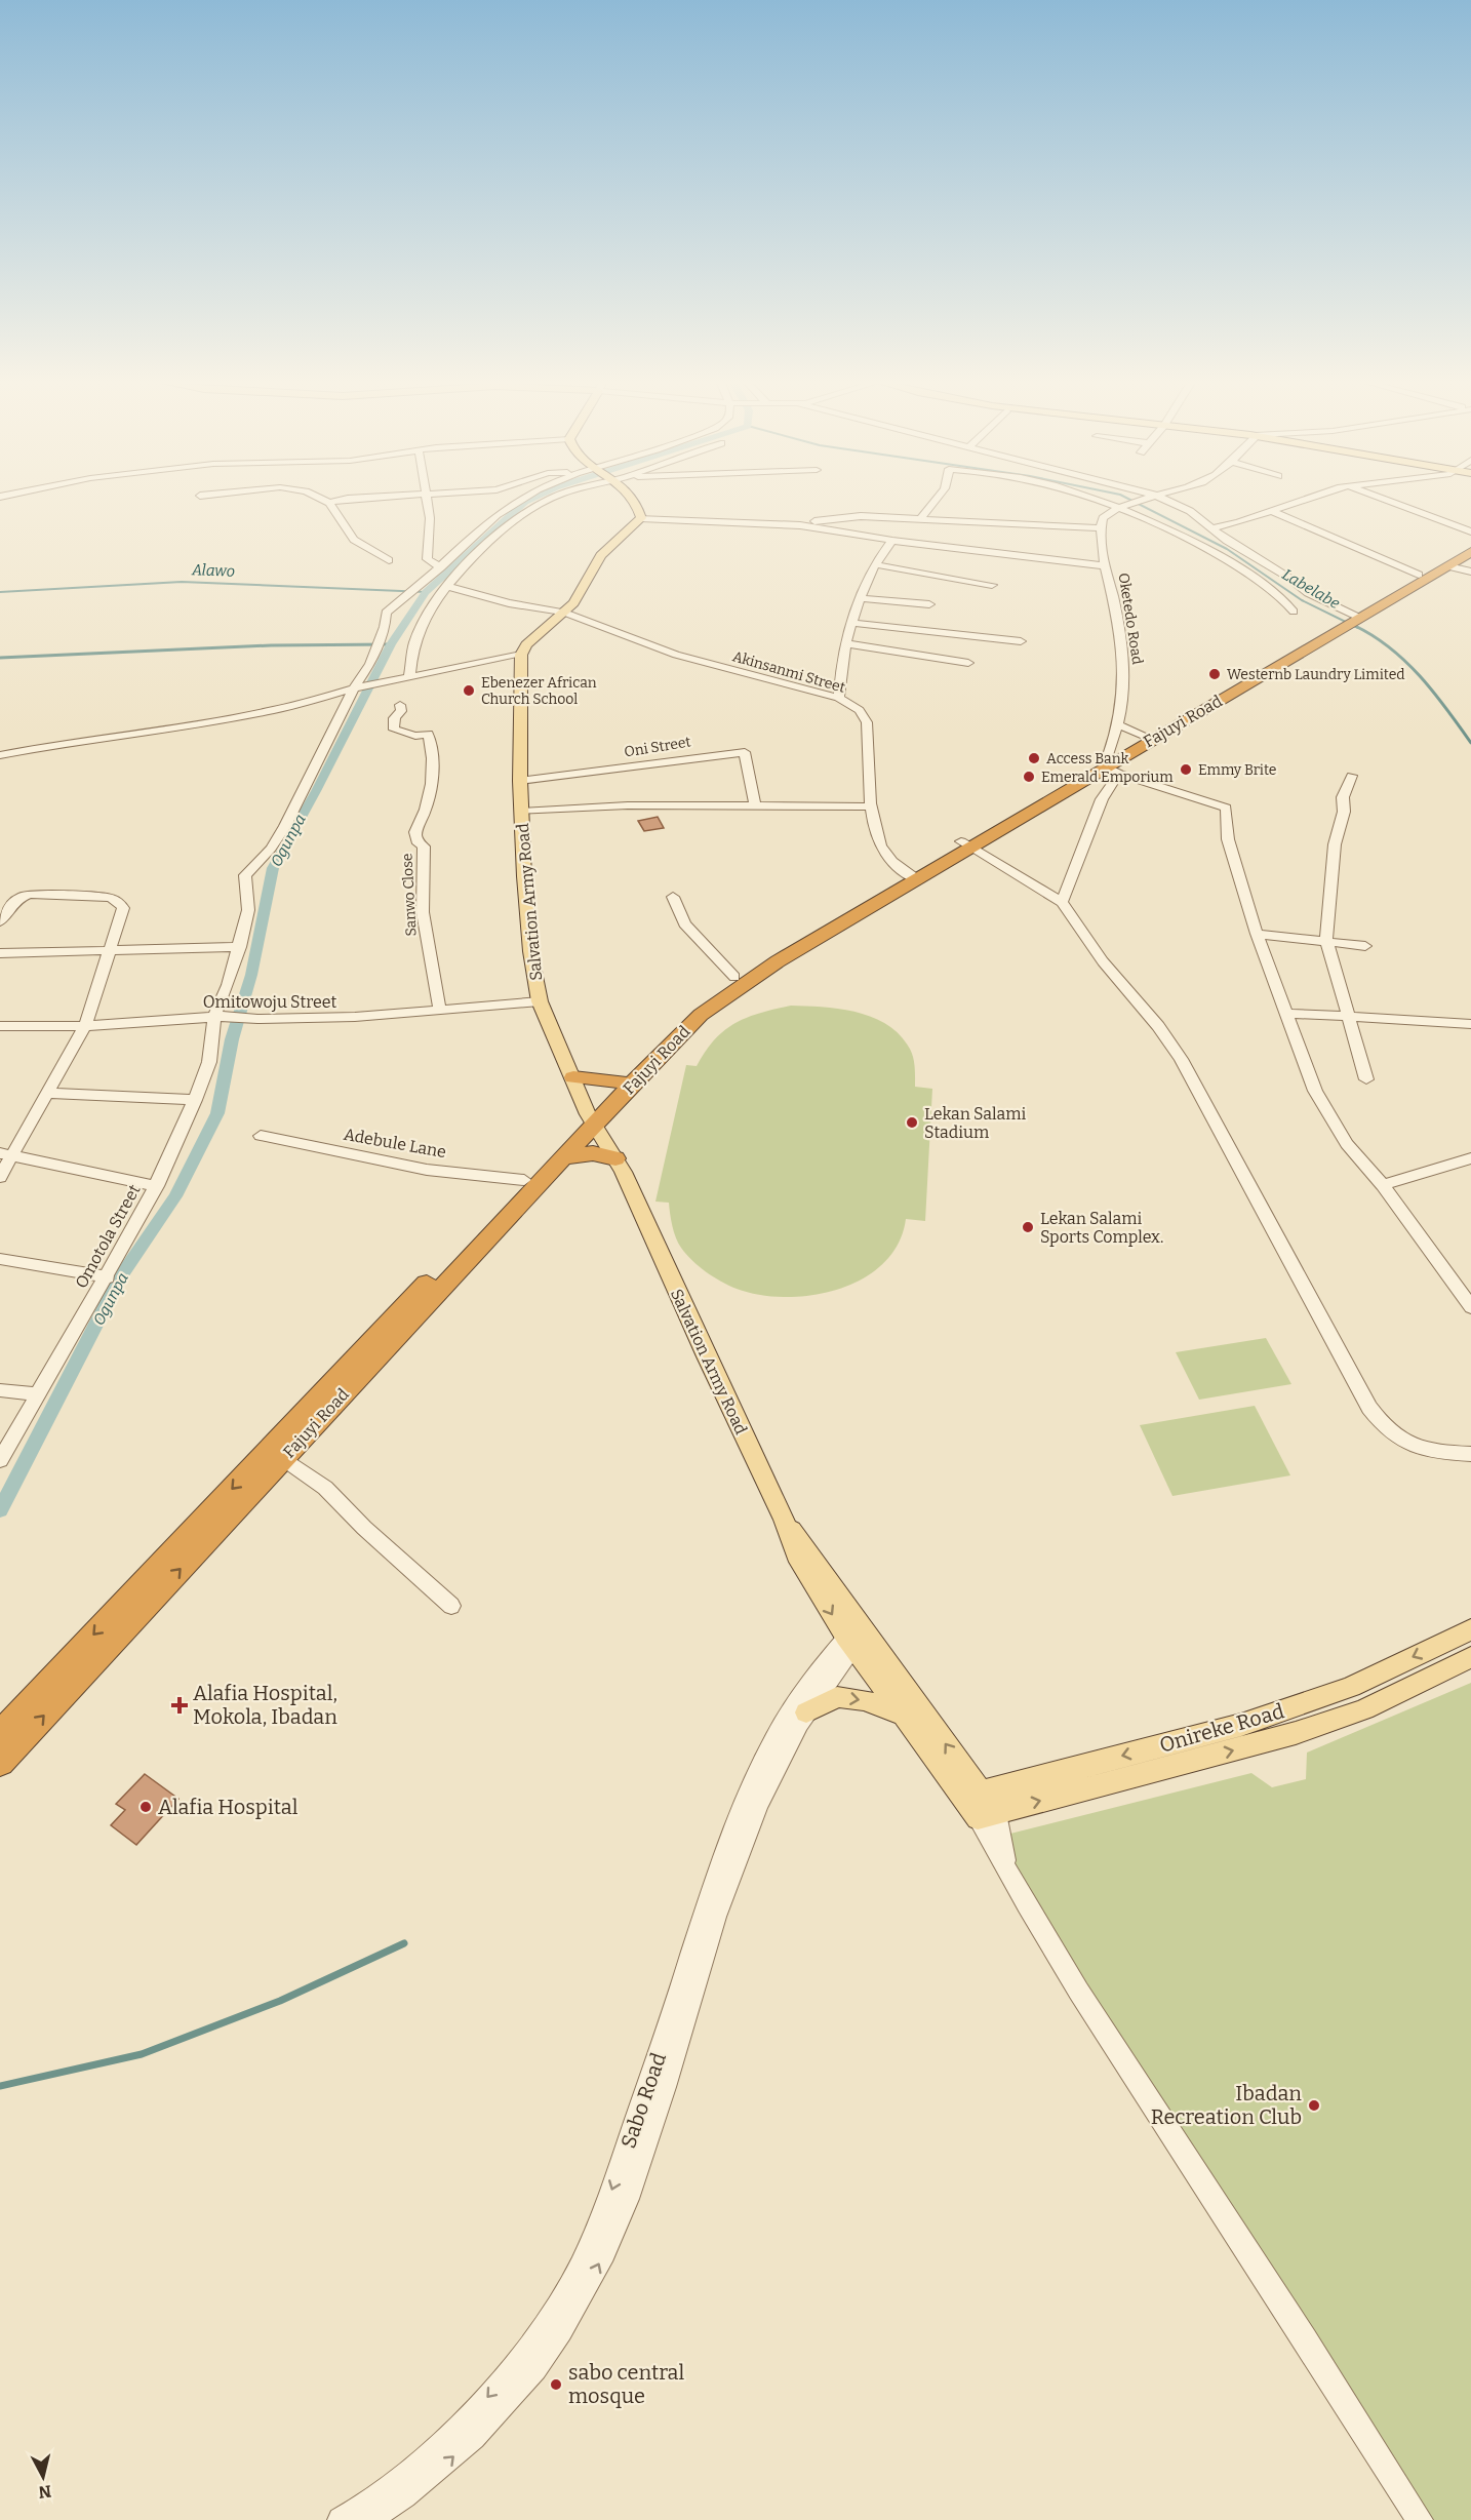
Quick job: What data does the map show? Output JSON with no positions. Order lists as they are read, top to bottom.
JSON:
{
  "streets": {
    "highway": ["Fajuyi Road"],
    "main road": ["Salvation Army Road", "Onireke Road"],
    "street": [
      "Oketedo Road",
      "Akinsanmi Street",
      "Oni Street",
      "Sanwo Close",
      "Omitowoju Street",
      "Adebule Lane",
      "Omotola Street",
      "Sabo Road"
    ]
  },
  "crossings": [
    ["Oketedo Road", "Fajuyi Road"],
    ["Akinsanmi Street", "Fajuyi Road"],
    ["Fajuyi Road", "Salvation Army Road"],
    ["Fajuyi Road", "Adebule Lane"],
    ["Oni Street", "Salvation Army Road"],
    ["Sanwo Close", "Omitowoju Street"],
    ["Salvation Army Road", "Omitowoju Street"],
    ["Salvation Army Road", "Onireke Road"],
    ["Salvation Army Road", "Sabo Road"],
    ["Omitowoju Street", "Omotola Street"]
  ],
  "water": ["Alawo", "Labelabe", "Ogunpa"],
  "places": {
    "other": [
      "Westernb Laundry Limited",
      "Ebenezer African Church School",
      "Access Bank",
      "Emmy Brite",
      "Emerald Emporium",
      "Lekan Salami Stadium",
      "Lekan Salami Sports Complex.",
      "Alafia Hospital",
      "Ibadan Recreation Club",
      "sabo central mosque"
    ],
    "health": ["Alafia Hospital, Mokola, Ibadan"]
  },
  "north": "bottom"
}
